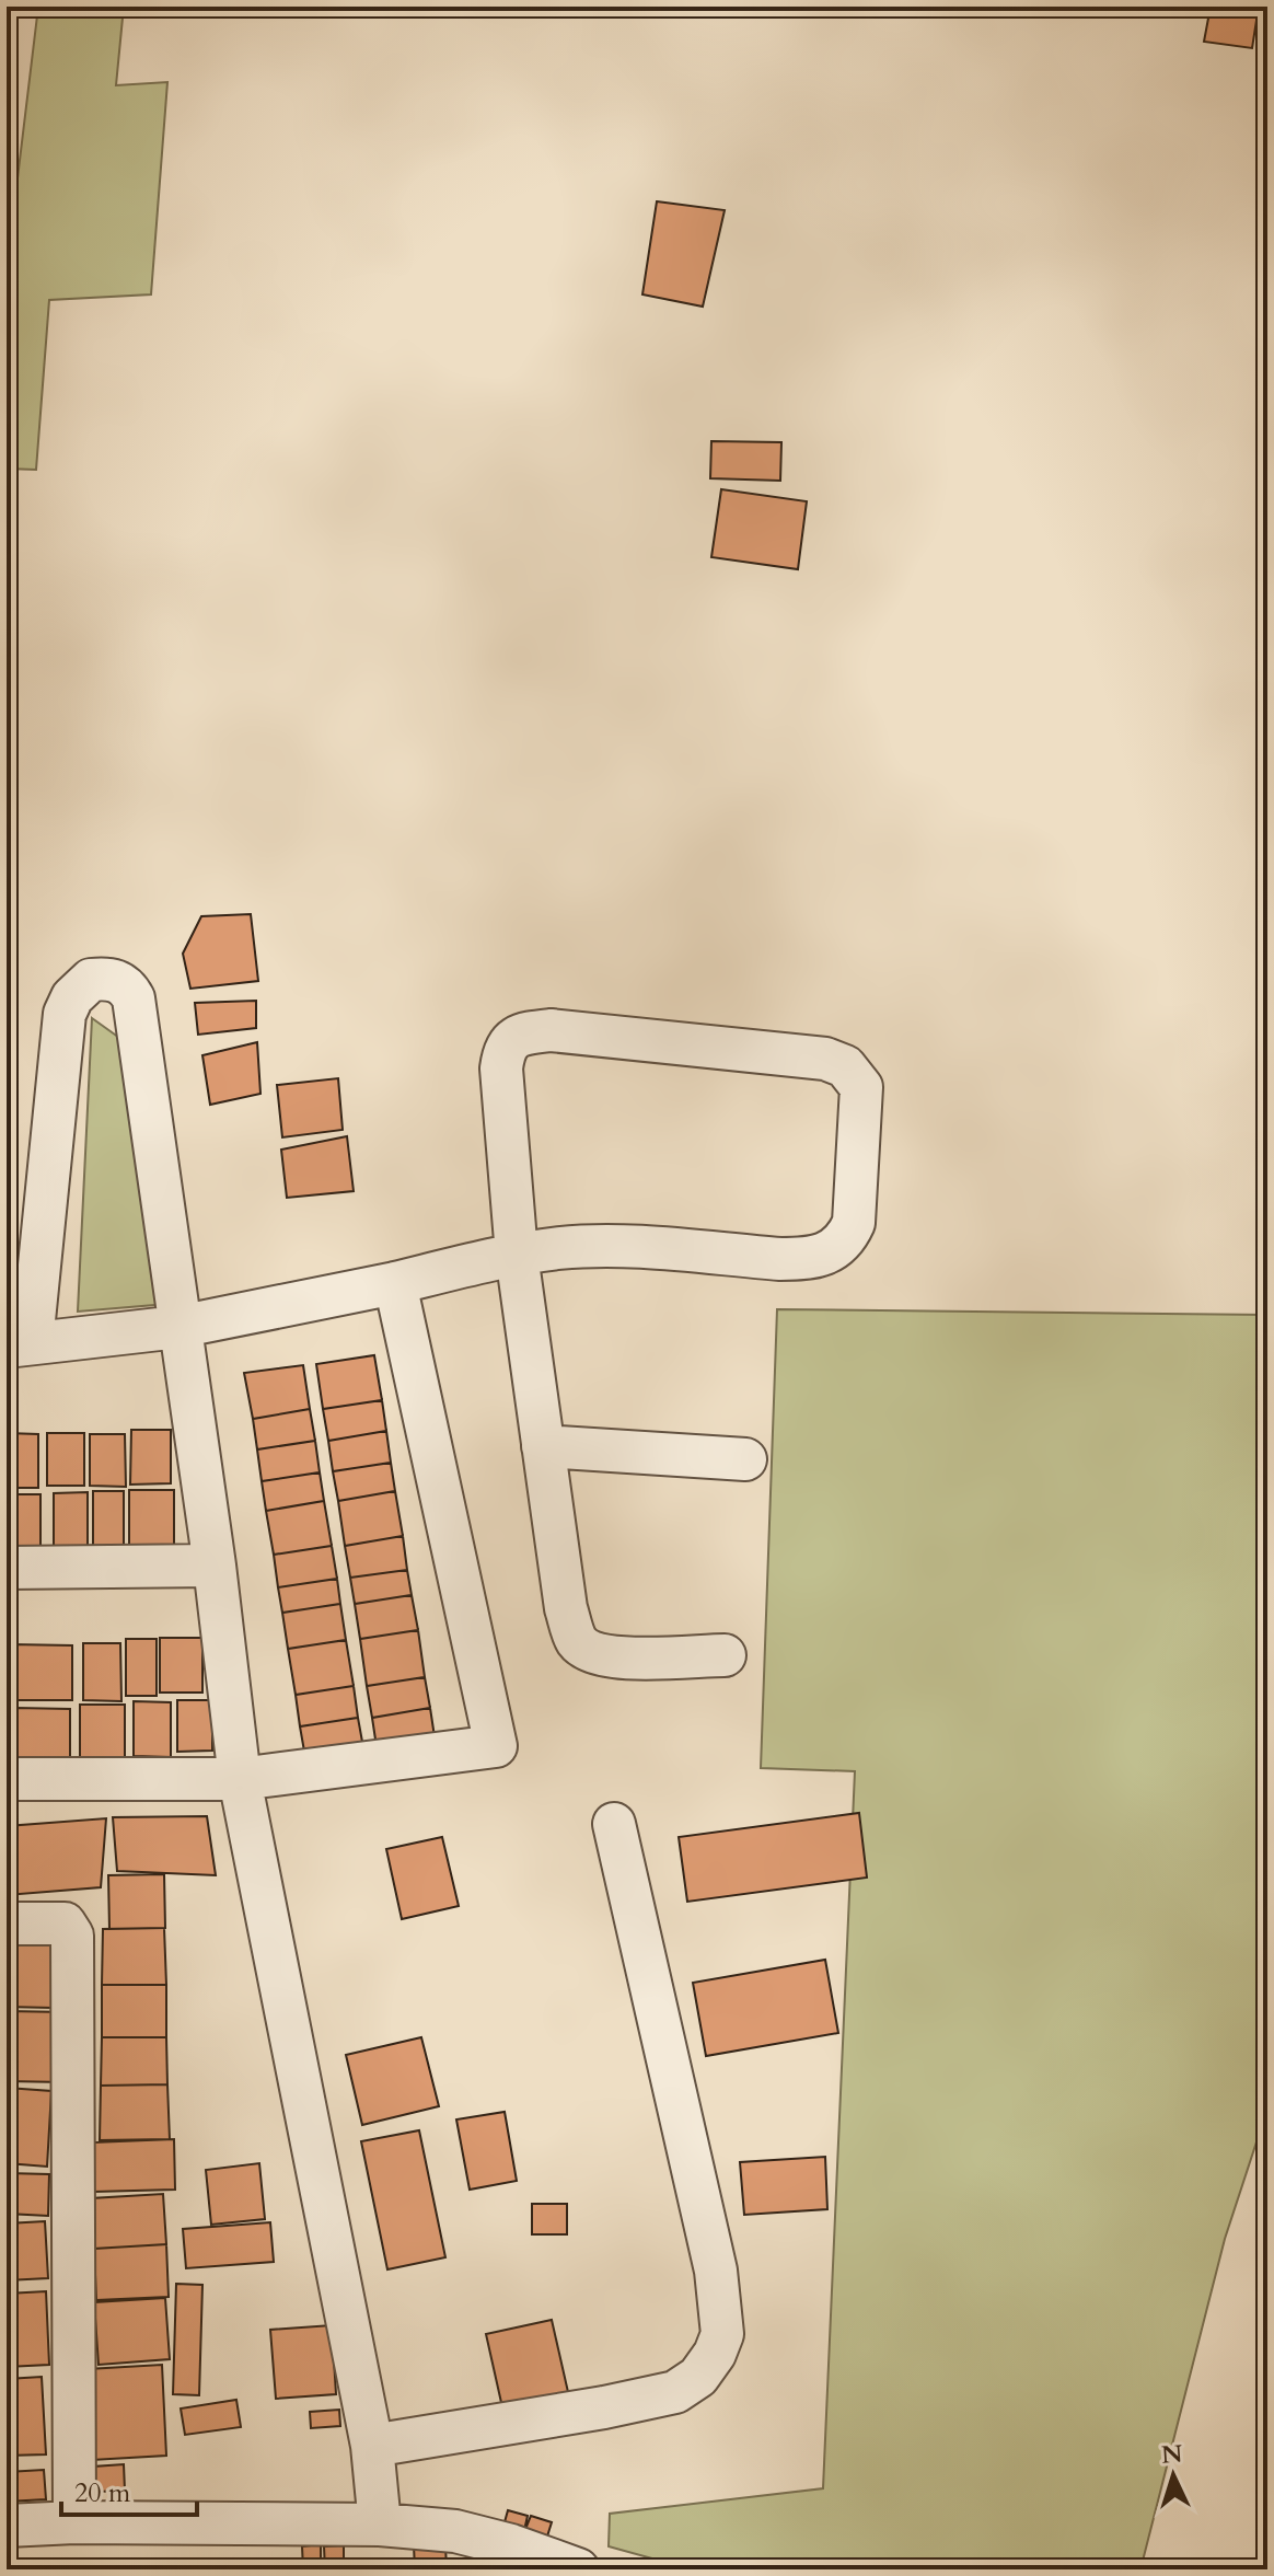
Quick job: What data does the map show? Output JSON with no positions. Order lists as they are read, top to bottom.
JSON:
{
  "scale_bar": "20 m",
  "north": "top"
}
